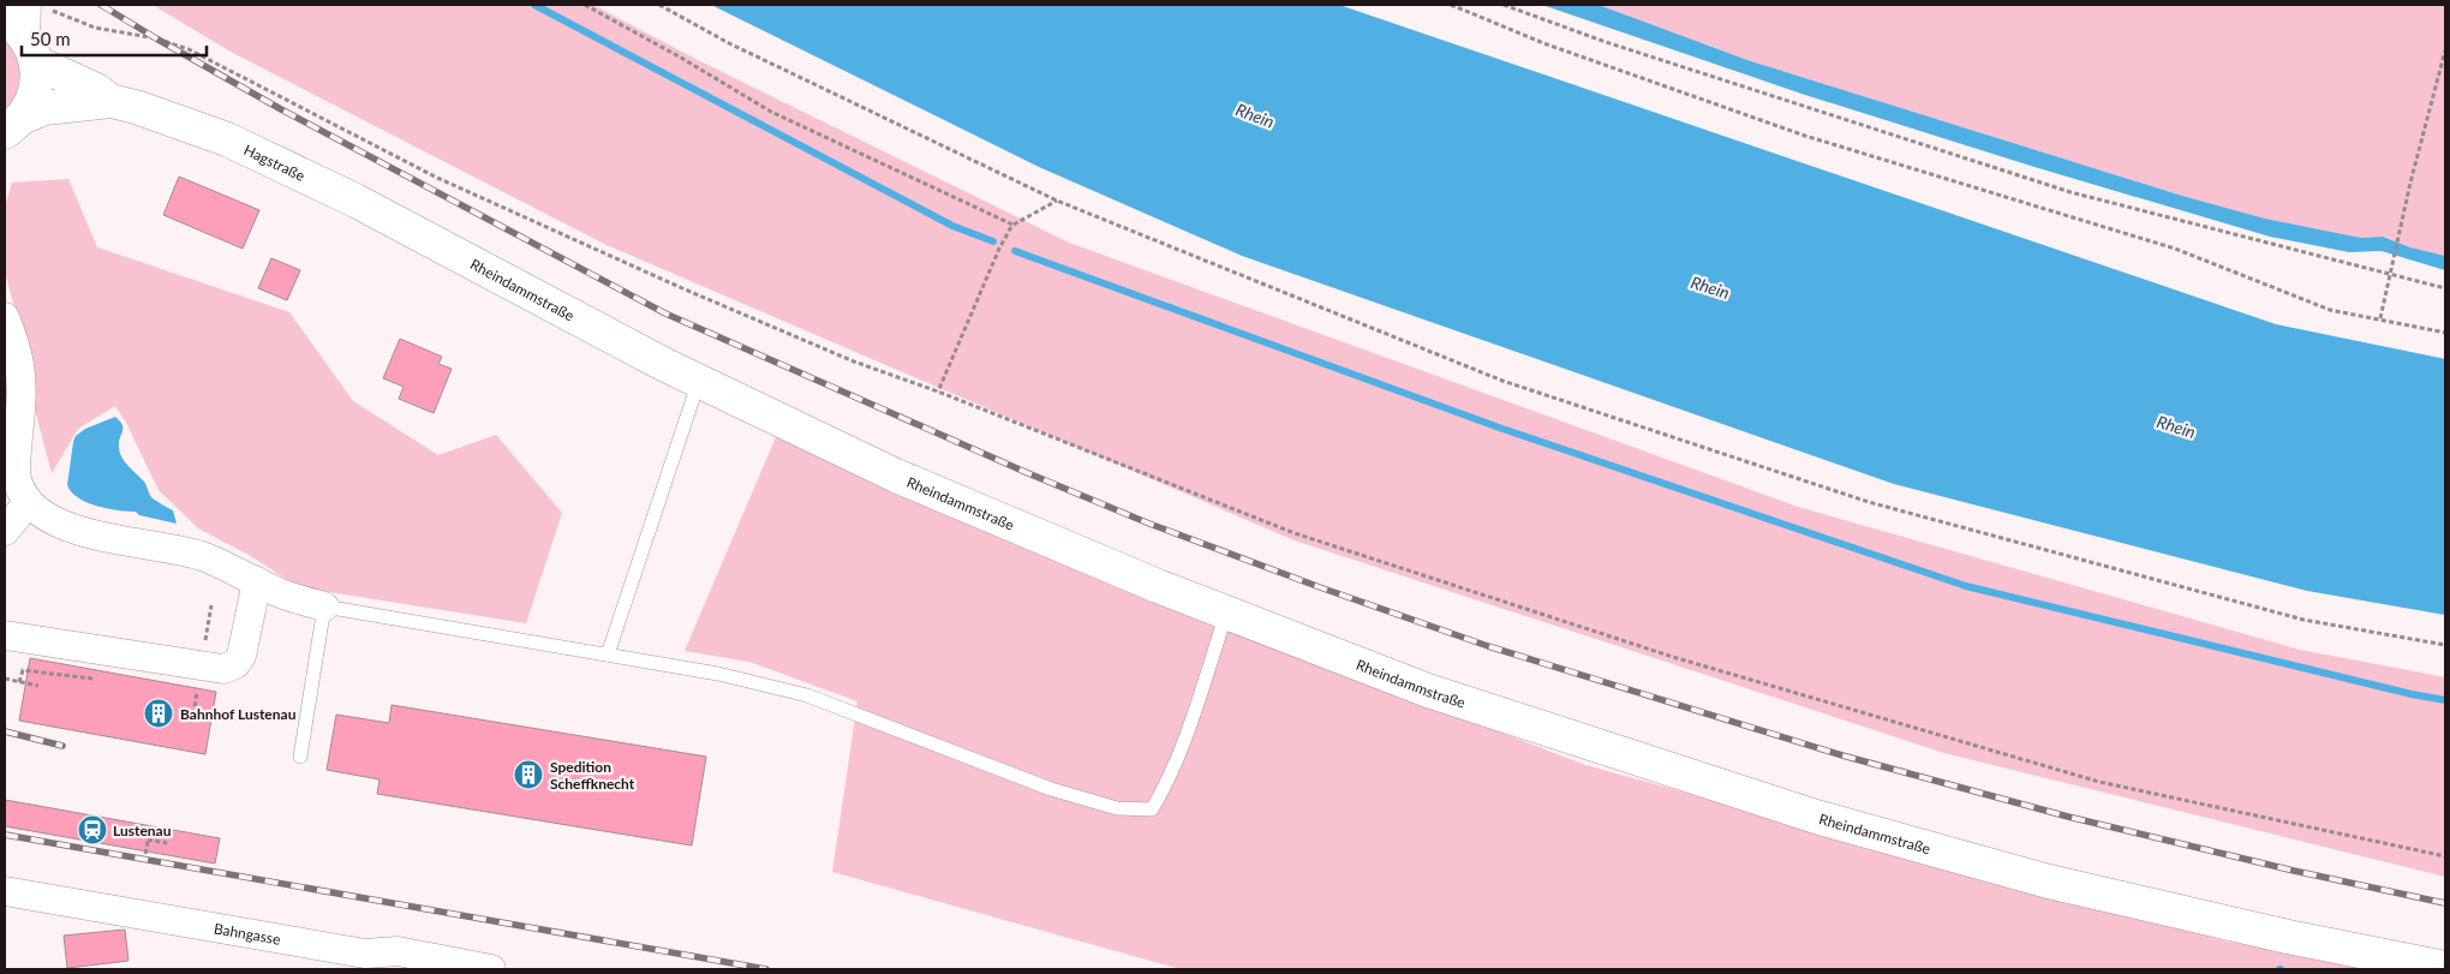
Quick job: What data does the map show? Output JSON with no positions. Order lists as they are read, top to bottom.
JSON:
{
  "streets": {
    "main road": ["Hagstraße", "Rheindammstraße"],
    "street": ["Bahngasse"]
  },
  "crossings": [
    ["Hagstraße", "Rheindammstraße"]
  ],
  "water": ["Rhein"],
  "places": {
    "building": ["Bahnhof Lustenau", "Spedition Scheffknecht"],
    "station": ["Lustenau"]
  },
  "scale_bar": "50 m"
}
